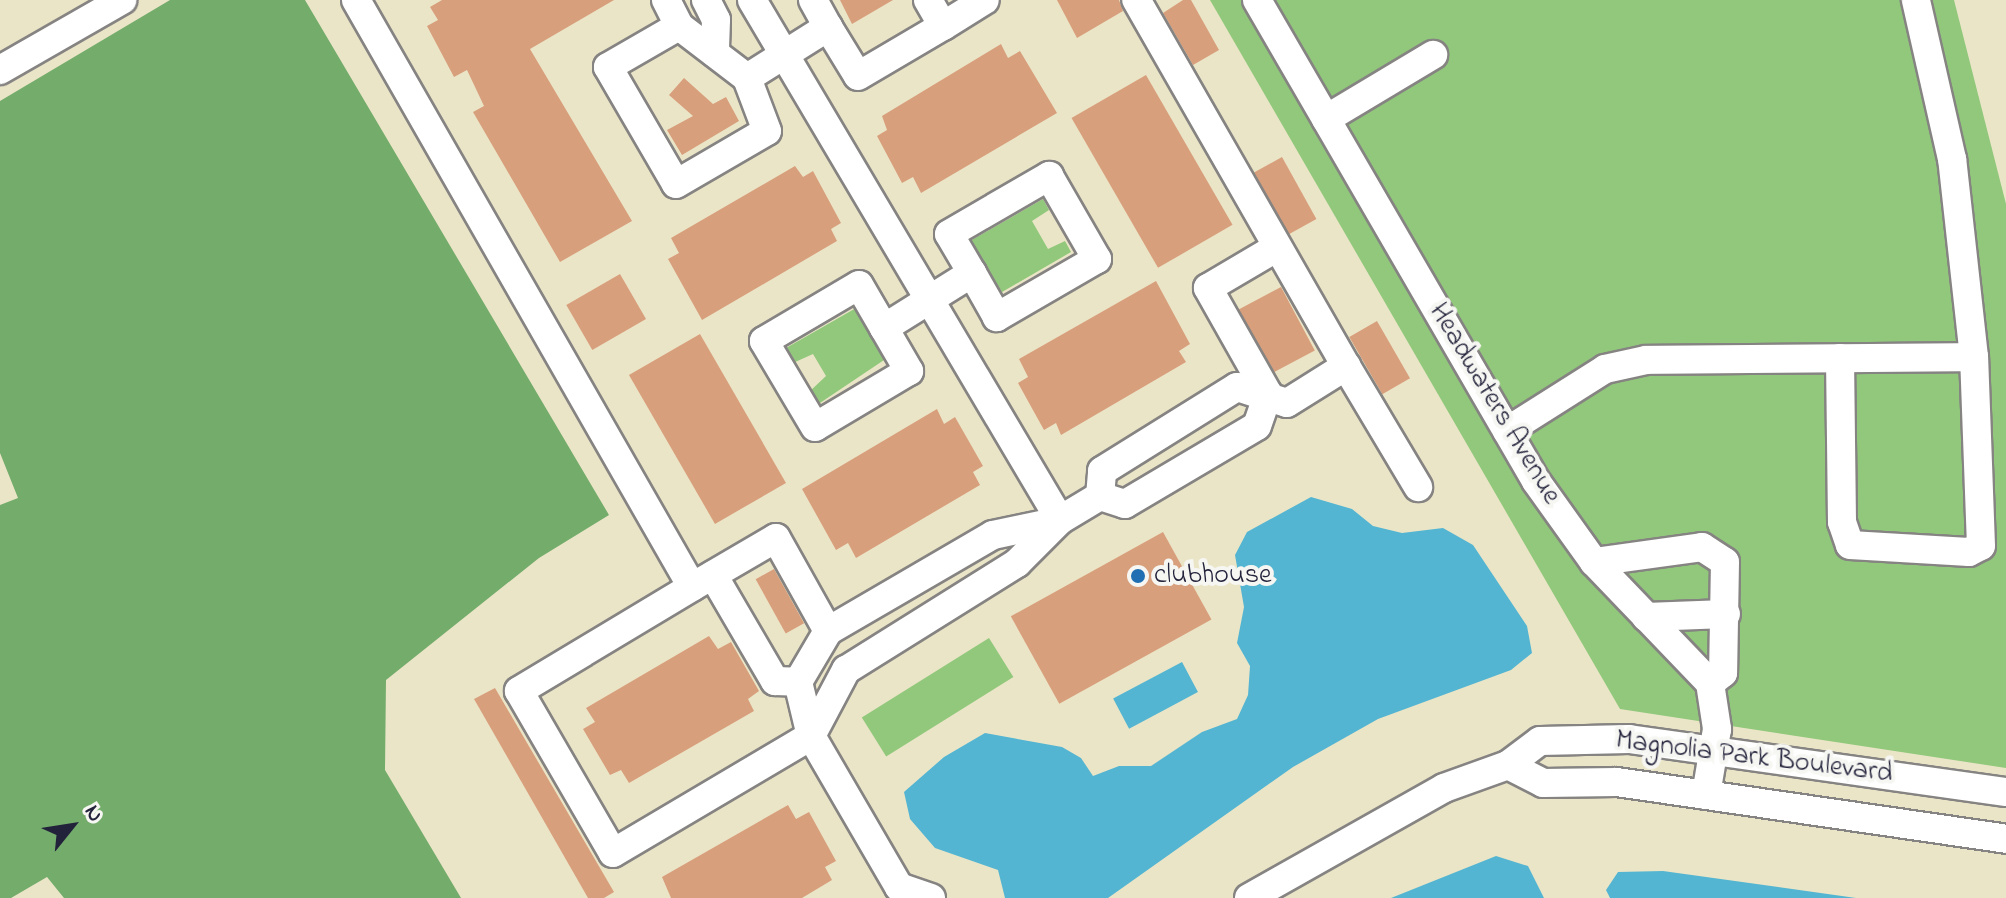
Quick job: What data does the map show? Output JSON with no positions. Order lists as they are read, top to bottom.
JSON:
{
  "streets": {
    "street": ["Headwaters Avenue", "Magnolia Park Boulevard"]
  },
  "places": ["clubhouse"],
  "north": "top right"
}
